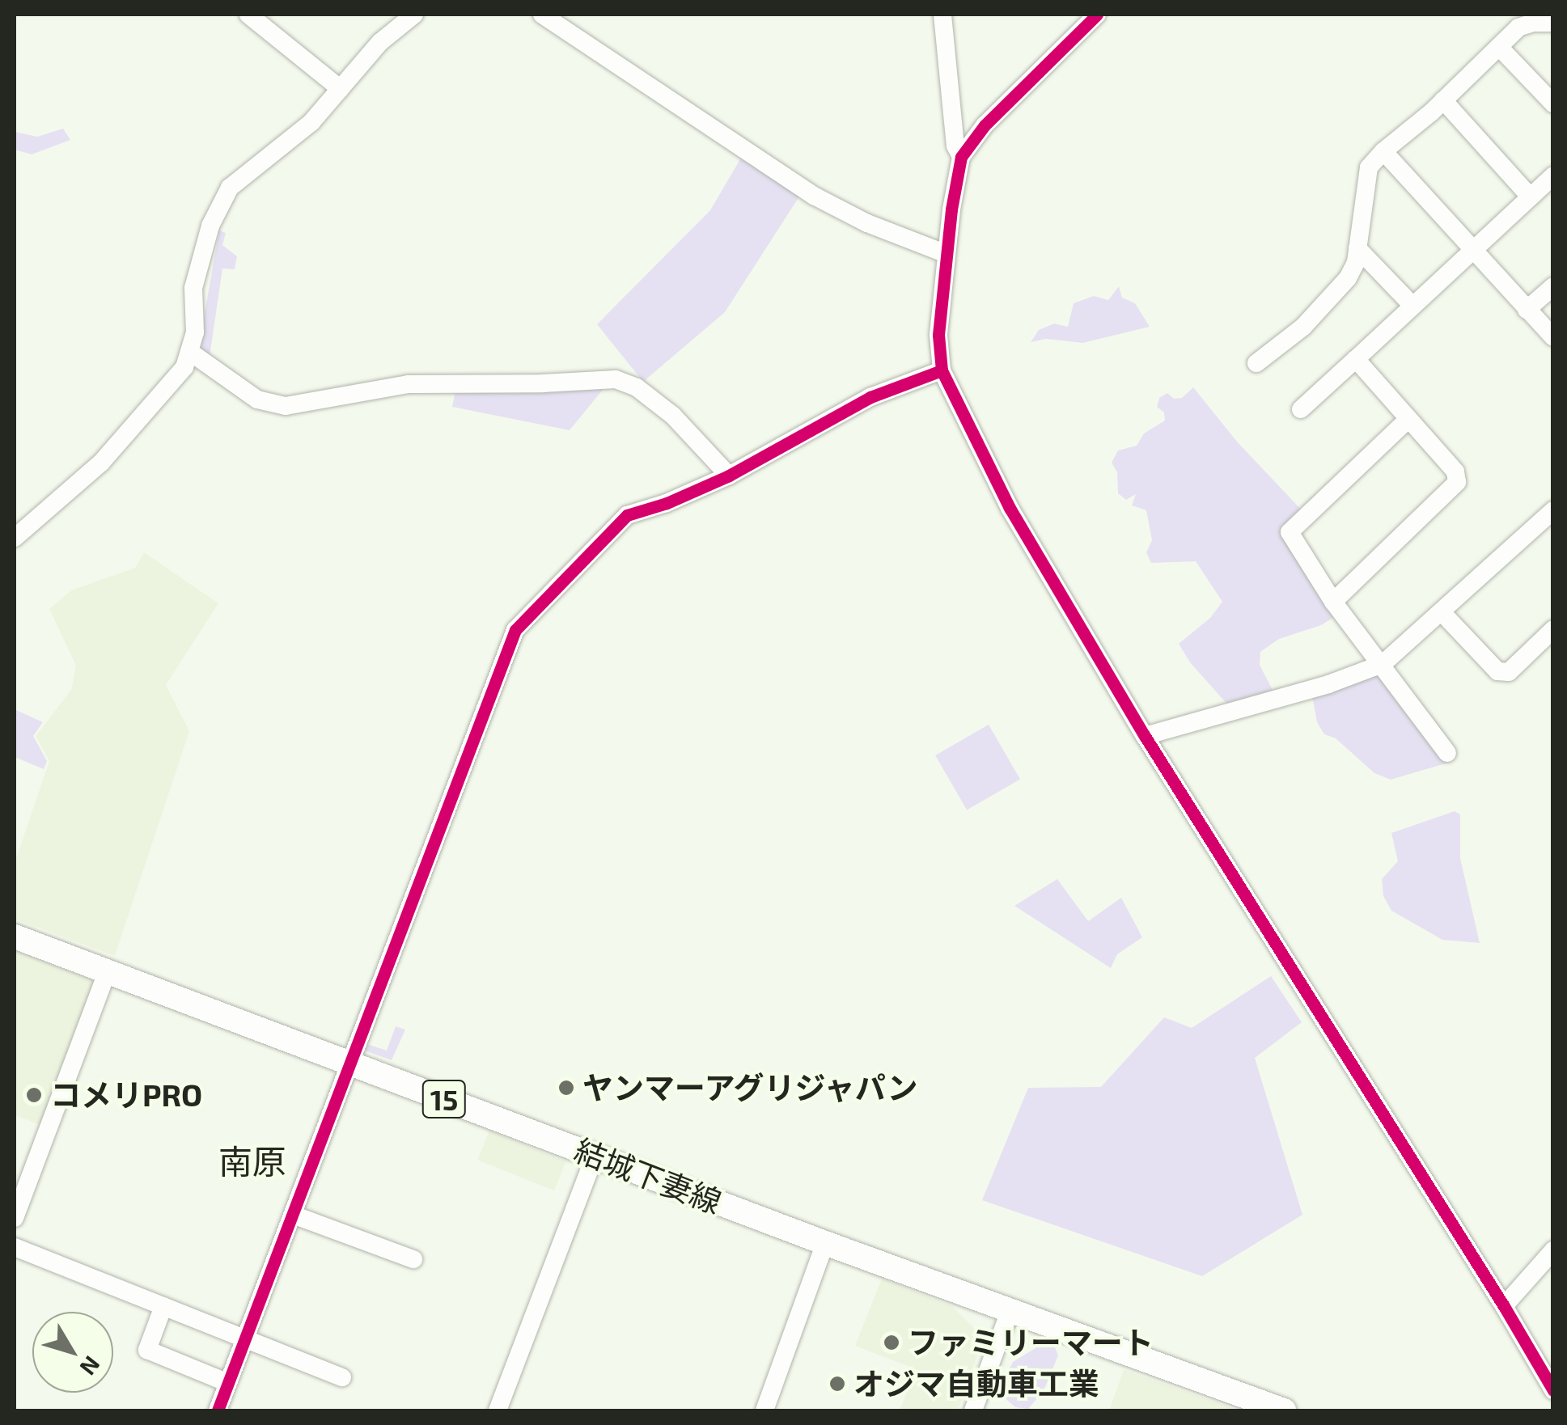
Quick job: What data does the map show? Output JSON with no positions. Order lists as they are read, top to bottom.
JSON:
{
  "streets": {
    "main road": ["15", "結城下妻線"]
  },
  "districts": ["南原"],
  "places": [
    "ヤンマーアグリジャパン",
    "コメリPRO",
    "ファミリーマート",
    "オジマ自動車工業"
  ],
  "north": "bottom right"
}
